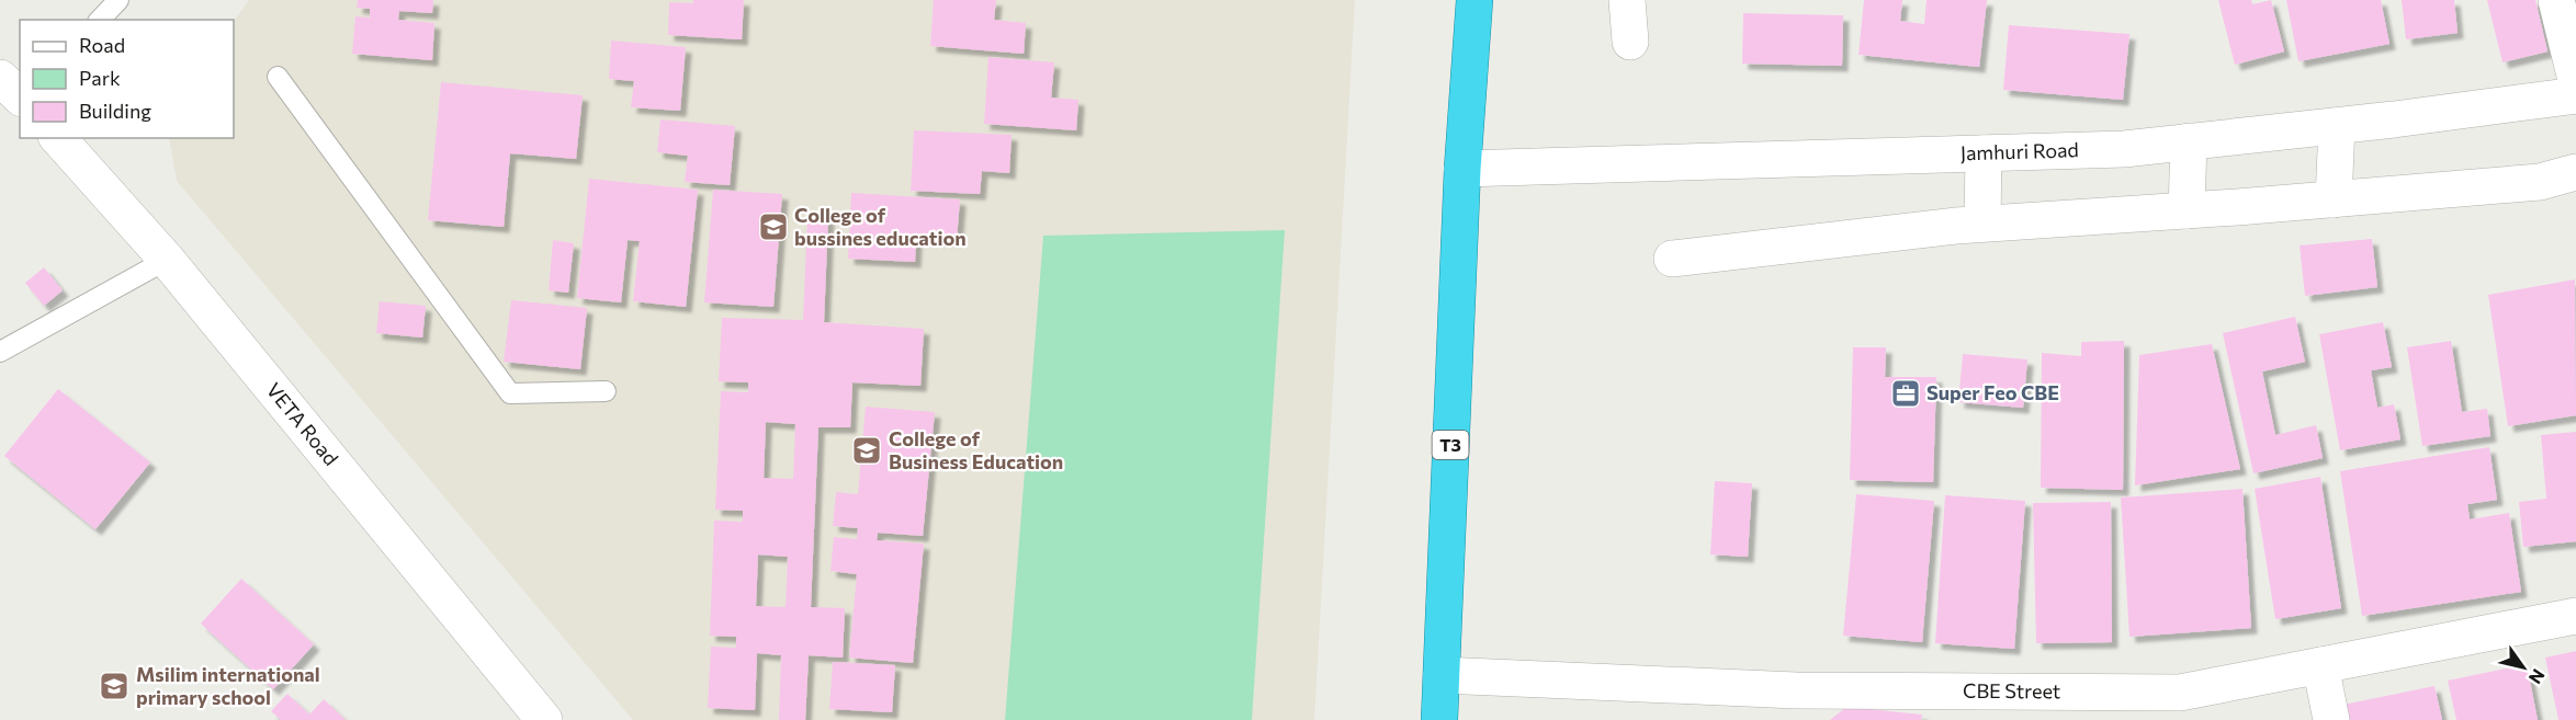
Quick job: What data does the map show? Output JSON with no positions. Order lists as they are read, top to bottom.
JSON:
{
  "streets": {
    "highway": ["T3"],
    "street": ["Jamhuri Road", "VETA Road", "CBE Street"]
  },
  "crossings": [
    ["Jamhuri Road", "T3"],
    ["T3", "CBE Street"]
  ],
  "places": {
    "school or university": ["College of bussines education", "College of Business Education", "Msilim international primary school"],
    "office": ["Super Feo CBE"]
  },
  "legend": ["Road", "Park", "Building"],
  "north": "bottom right"
}
